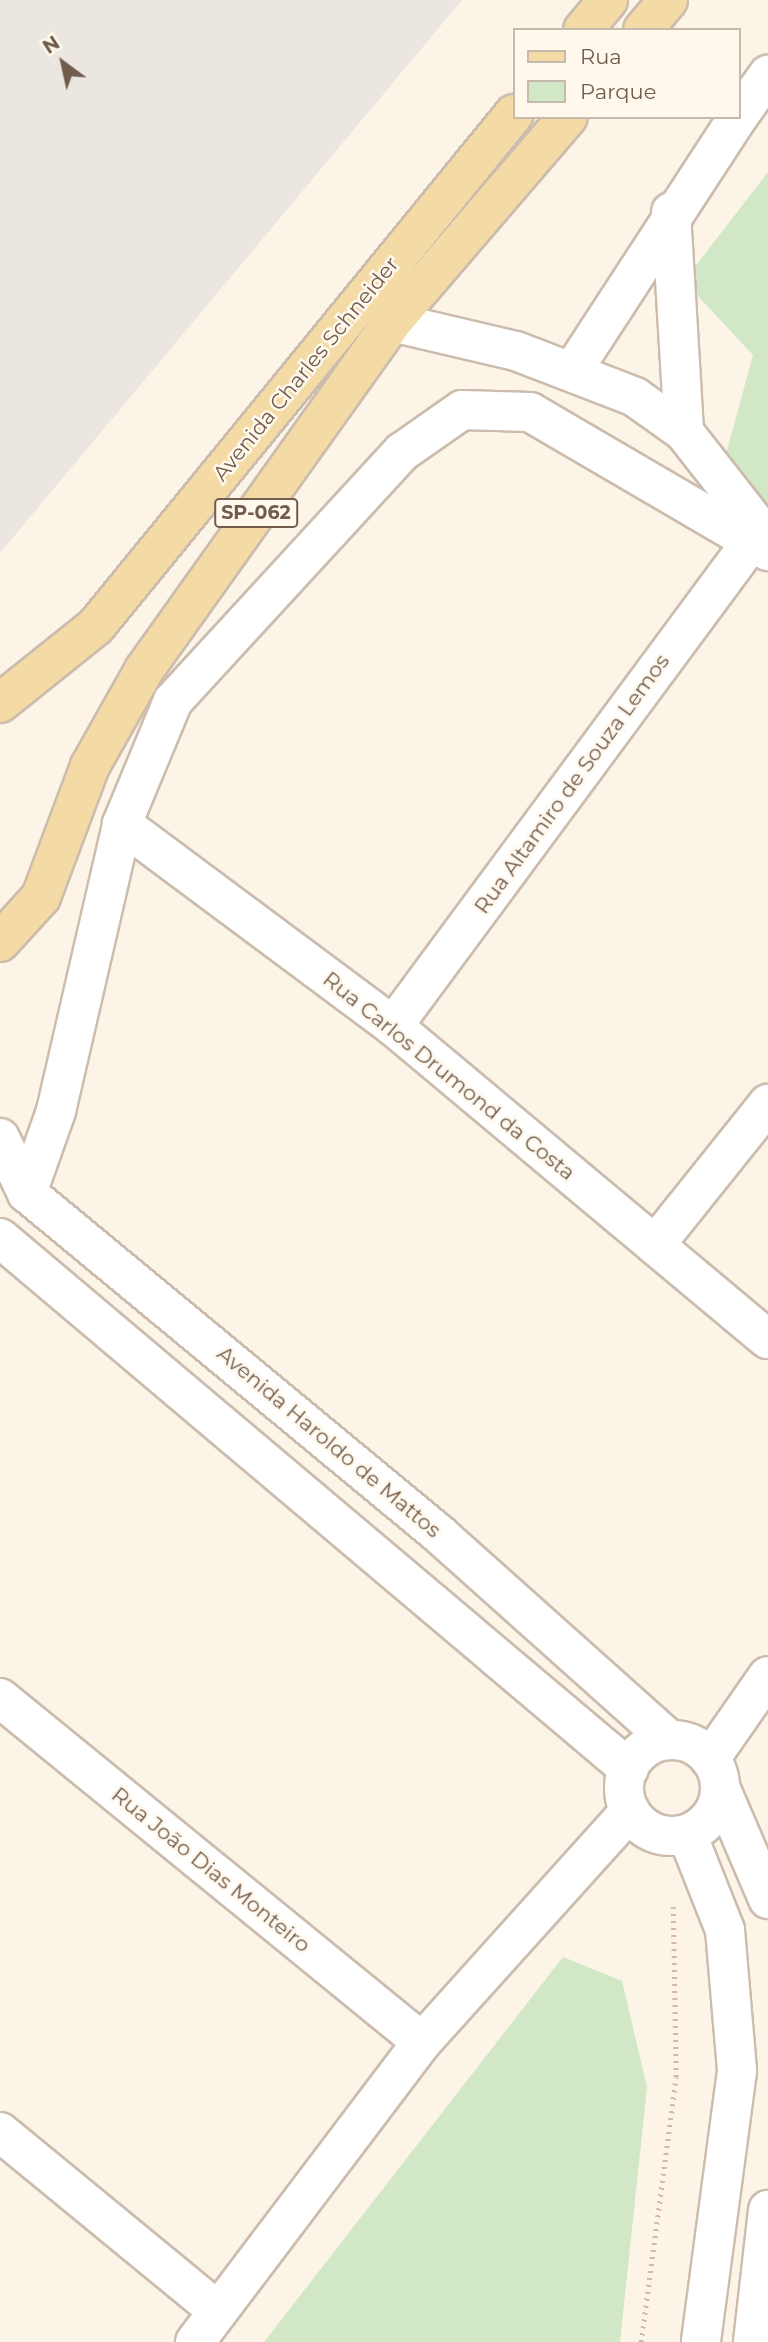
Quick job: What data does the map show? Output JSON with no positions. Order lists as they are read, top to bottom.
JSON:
{
  "streets": {
    "main road": ["Avenida Charles Schneider", "SP-062"],
    "street": [
      "Rua Altamiro de Souza Lemos",
      "Rua Carlos Drumond da Costa",
      "Avenida Haroldo de Mattos",
      "Rua João Dias Monteiro"
    ]
  },
  "crossings": [
    ["Rua Altamiro de Souza Lemos", "Rua Carlos Drumond da Costa"]
  ],
  "legend": ["Rua", "Parque"],
  "north": "top left"
}
